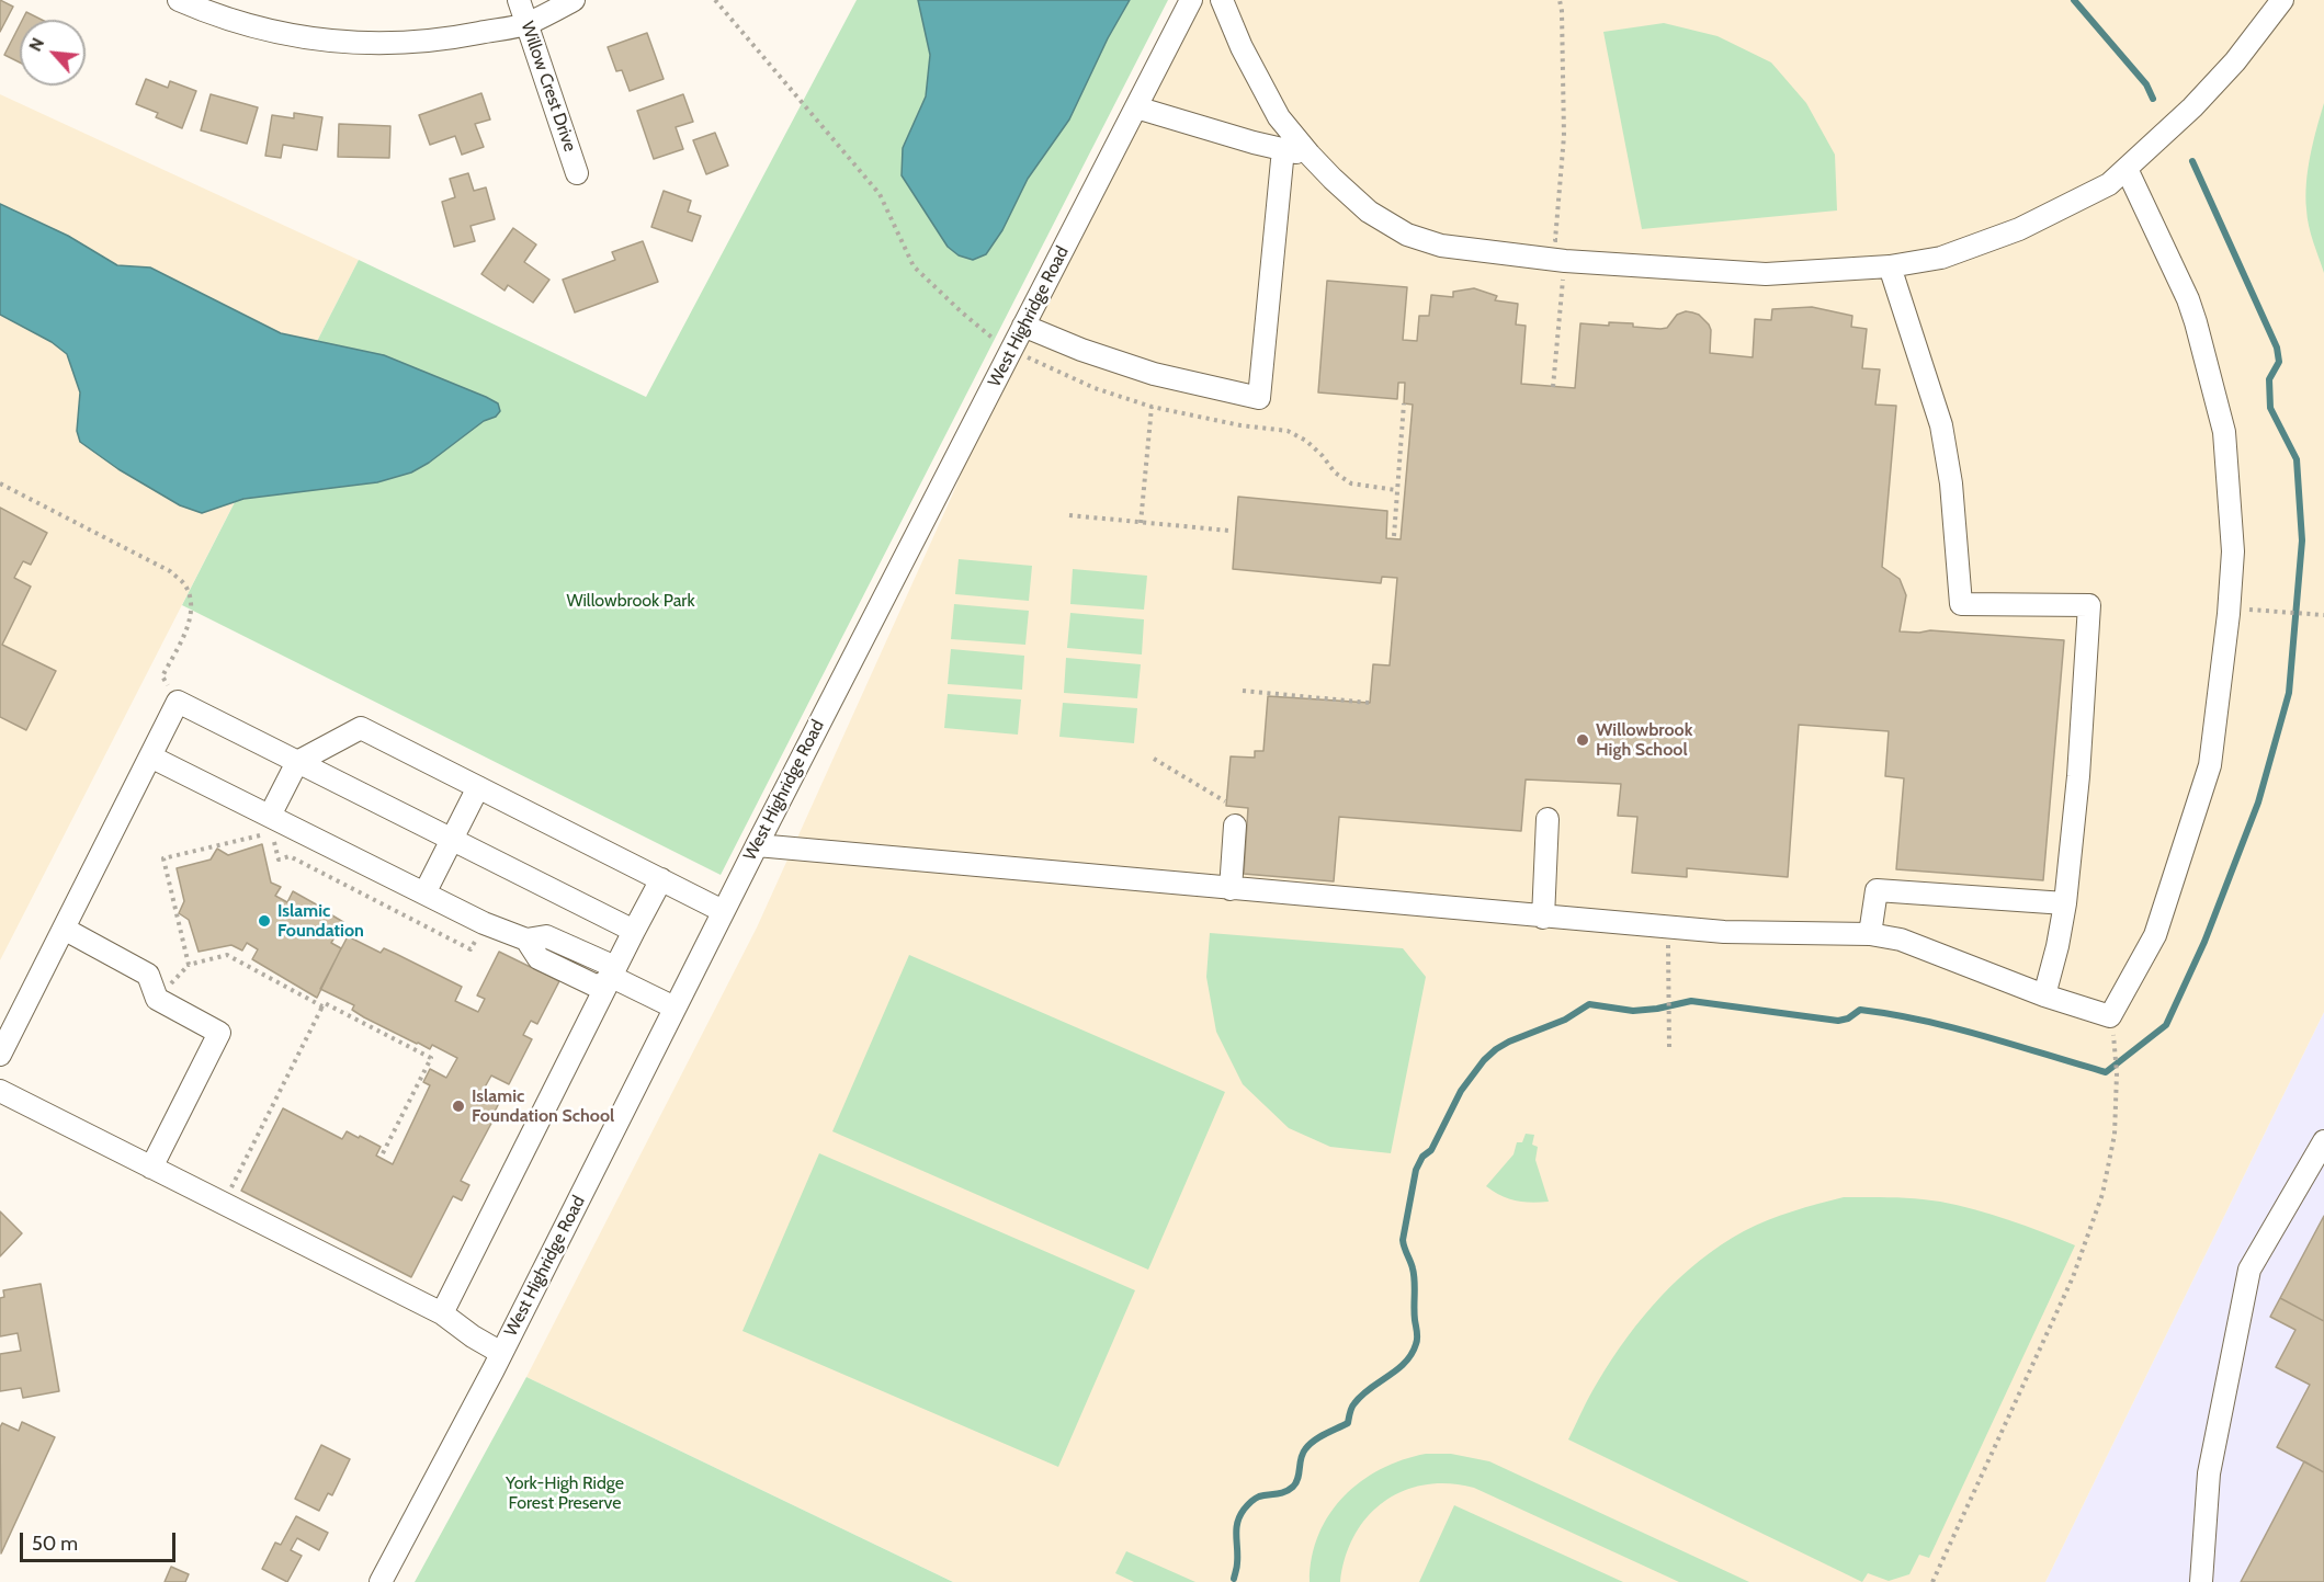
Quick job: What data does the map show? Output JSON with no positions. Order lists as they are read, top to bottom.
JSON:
{
  "streets": {
    "street": ["Willow Crest Drive", "West Highridge Road"]
  },
  "parks": ["Willowbrook Park", "York-High Ridge Forest Preserve"],
  "places": ["Willowbrook High School", "Islamic Foundation", "Islamic Foundation School"],
  "scale_bar": "50 m",
  "north": "top left"
}
